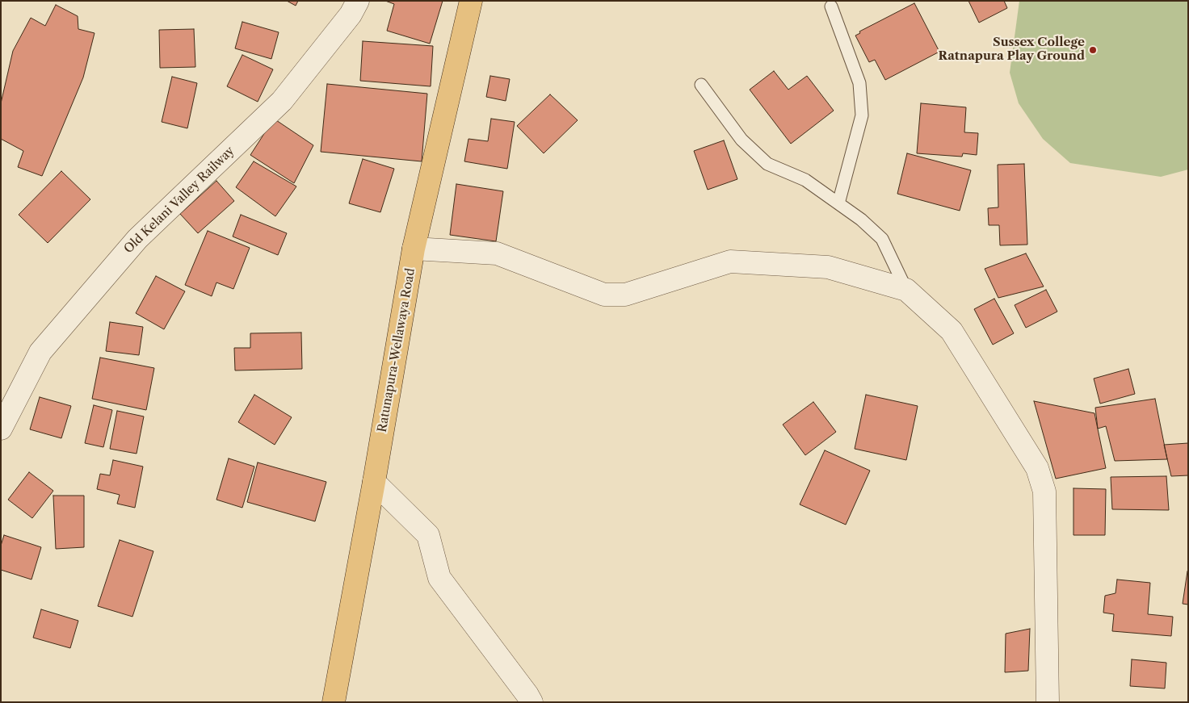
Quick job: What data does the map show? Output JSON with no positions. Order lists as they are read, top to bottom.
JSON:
{
  "streets": {
    "highway": ["Ratunapura-Wellawaya Road"],
    "street": ["Old Kelani Valley Railway"]
  },
  "places": ["Sussex College Ratnapura Play Ground"]
}
